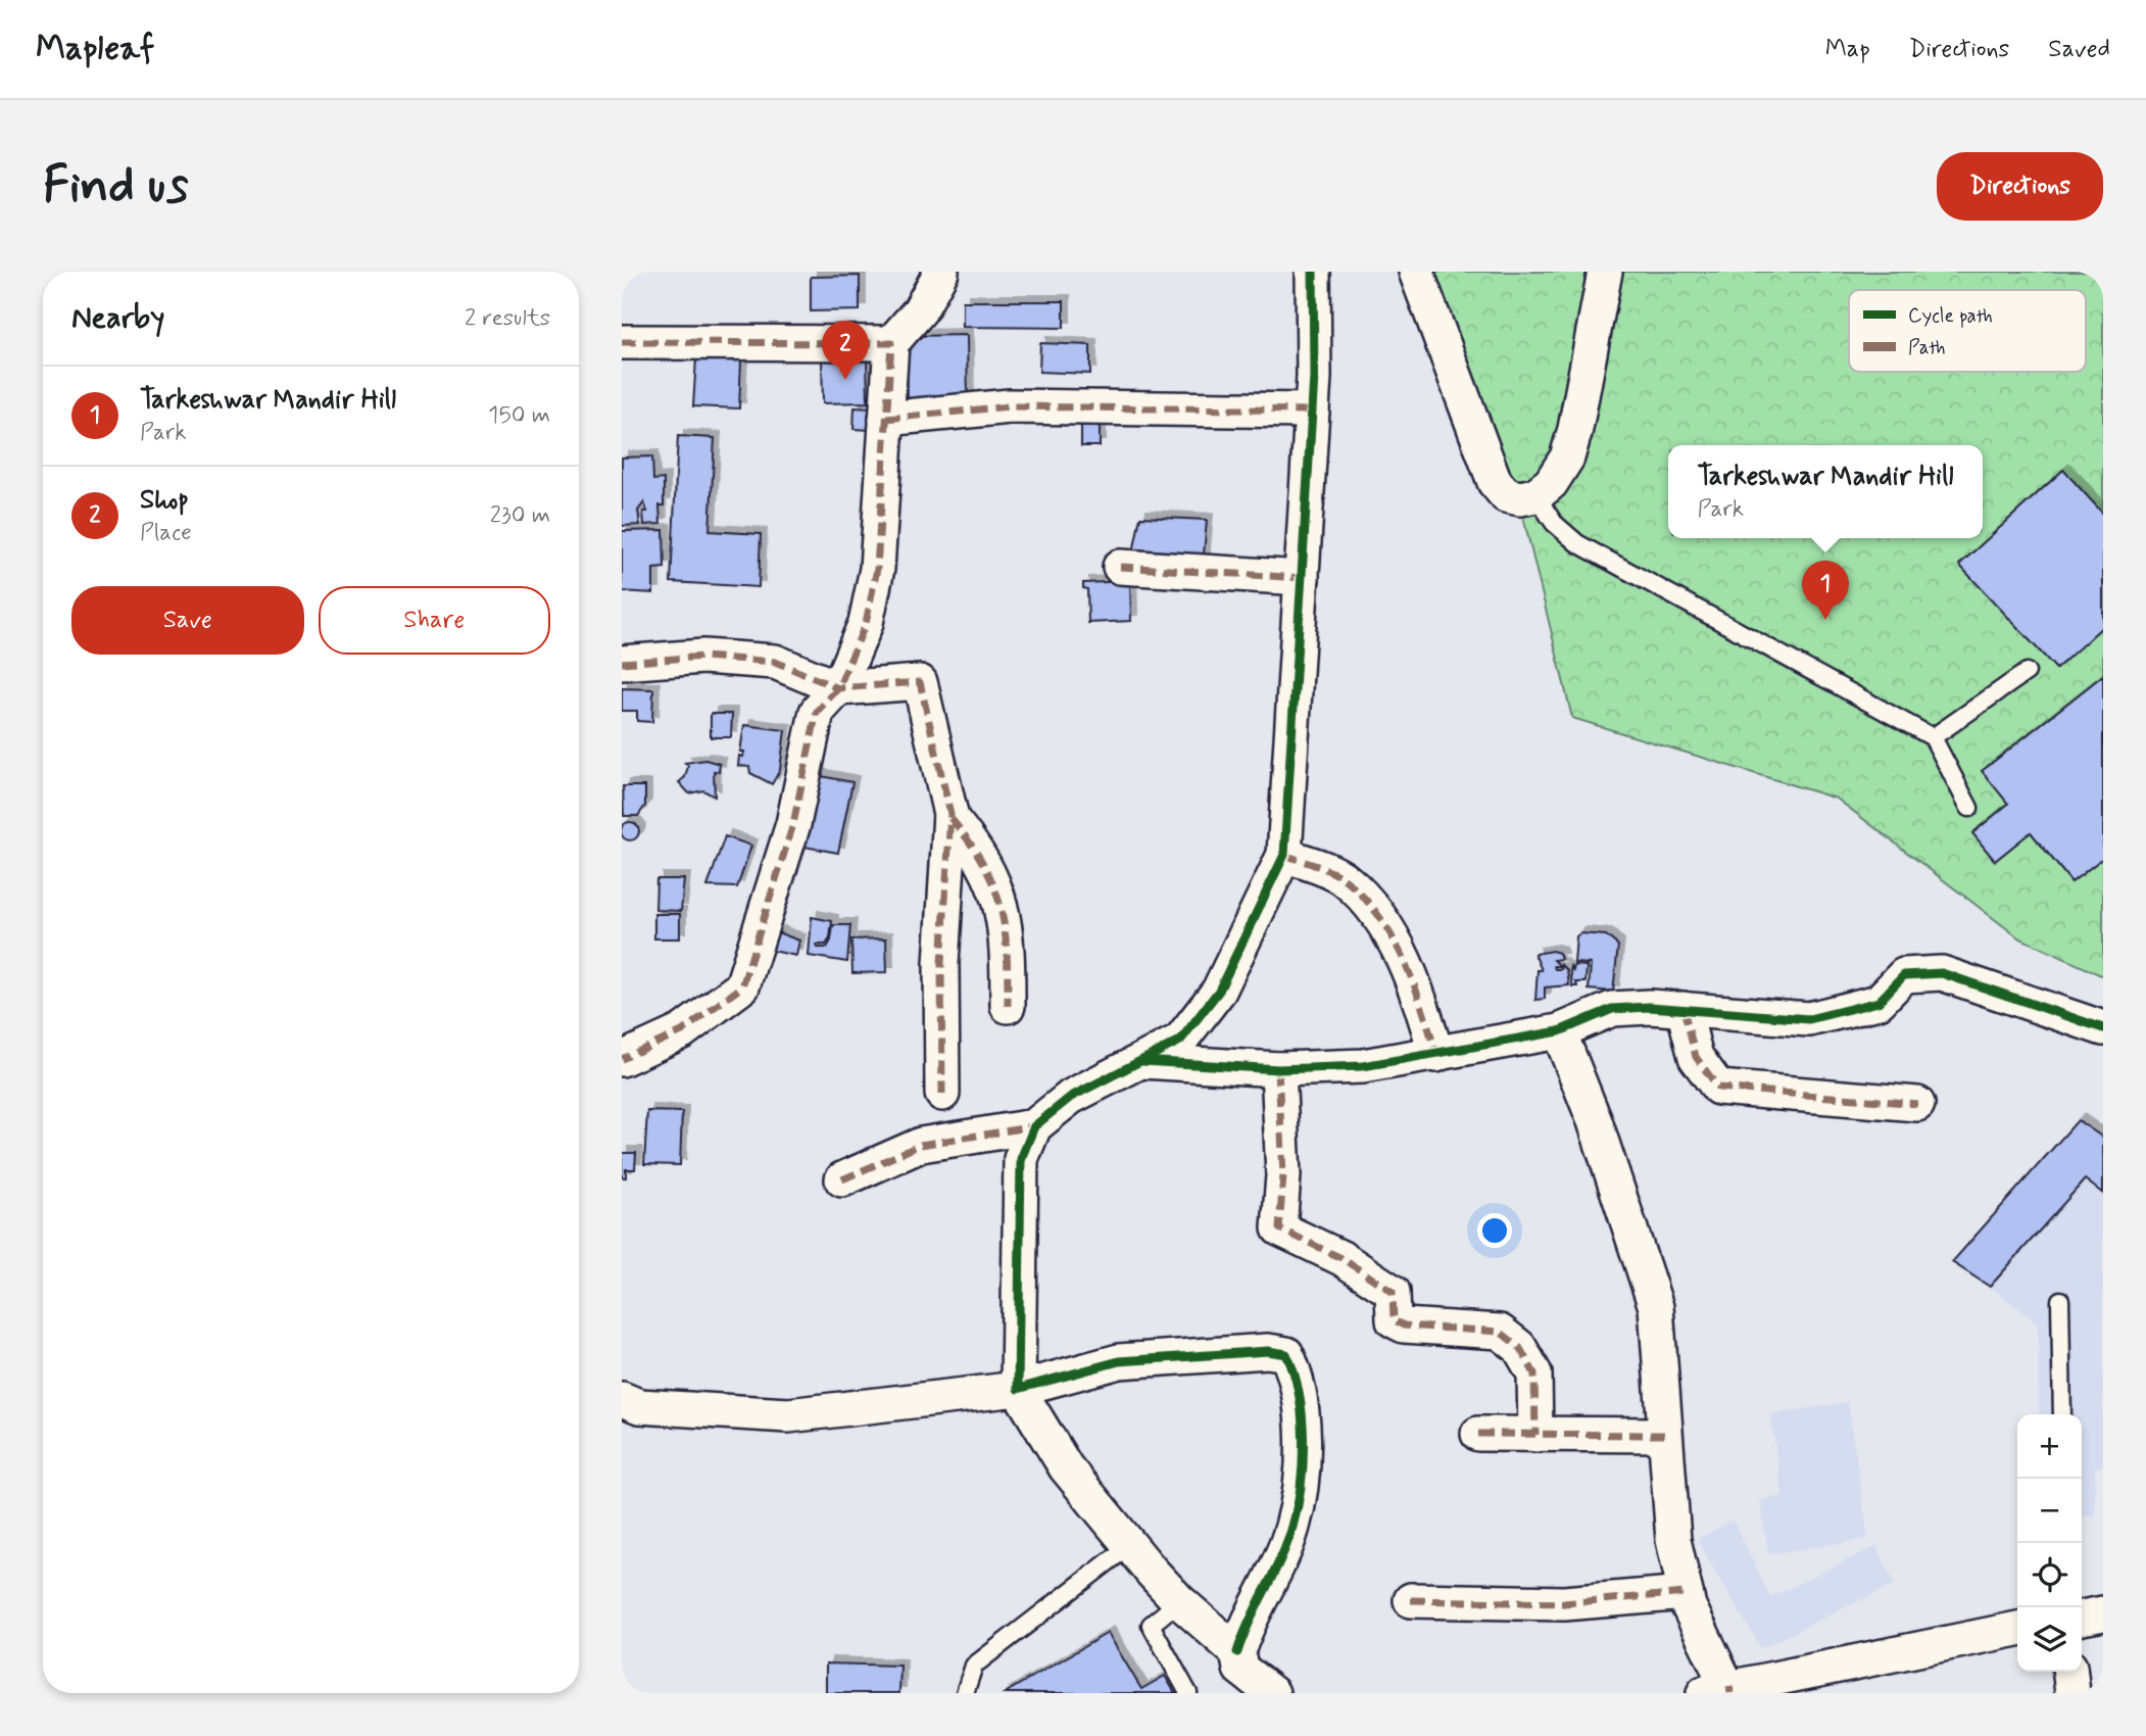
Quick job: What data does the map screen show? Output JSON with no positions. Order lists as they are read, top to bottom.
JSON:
{
  "legend": ["Cycle path", "Path"],
  "page": {
    "header": "Mapleaf",
    "nav": ["Map", "Directions", "Saved"],
    "buttons": [
      "Directions",
      ["Save", "Share"]
    ],
    "title": "Find us",
    "heading": ["Nearby", "2 results"],
    "pins": ["2", "1"],
    "list": [
      {
        "mark": "1",
        "name": "Tarkeshwar Mandir Hill",
        "note": "Park",
        "value": "150 m"
      },
      {
        "mark": "2",
        "name": "Shop",
        "note": "Place",
        "value": "230 m"
      }
    ],
    "popup": ["Tarkeshwar Mandir Hill", "Park"],
    "map_buttons": ["+", "−"]
  }
}
